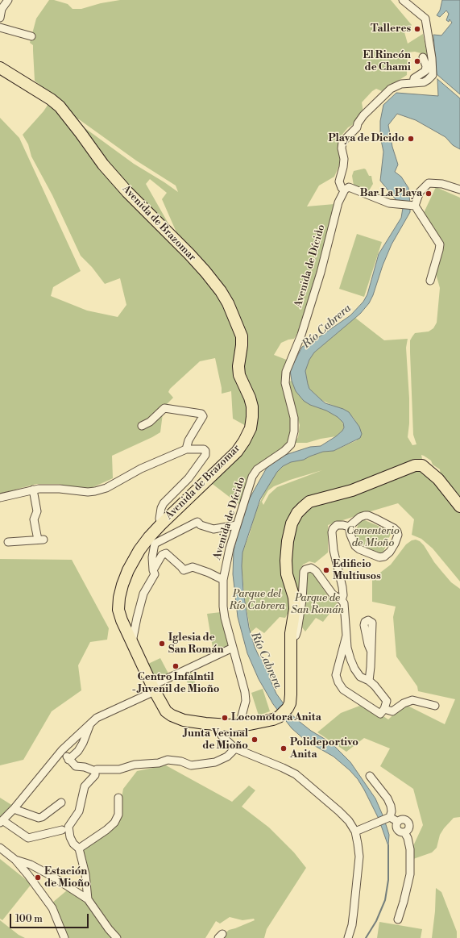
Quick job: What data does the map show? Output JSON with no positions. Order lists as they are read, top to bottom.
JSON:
{
  "streets": {
    "highway": ["Avenida de Brazomar"],
    "street": ["Avenida de Dícido"]
  },
  "crossings": [
    ["Avenida de Brazomar", "Avenida de Dícido"]
  ],
  "water": ["Río Cabrera"],
  "parks": ["Cementerio de Mioño", "Parque del Río Cabrera", "Parque de San Román"],
  "places": [
    "Talleres",
    "El Rincón de Chami",
    "Playa de Dicido",
    "Bar La Playa",
    "Edificio Multiusos",
    "Iglesia de San Román",
    "Centro Infalntil - Juvenil de Mioño",
    "Locomotora Anita",
    "Junta Vecinal de Mioño",
    "Polideportivo Anita",
    "Estación de Mioño"
  ],
  "scale_bar": "100 m"
}
